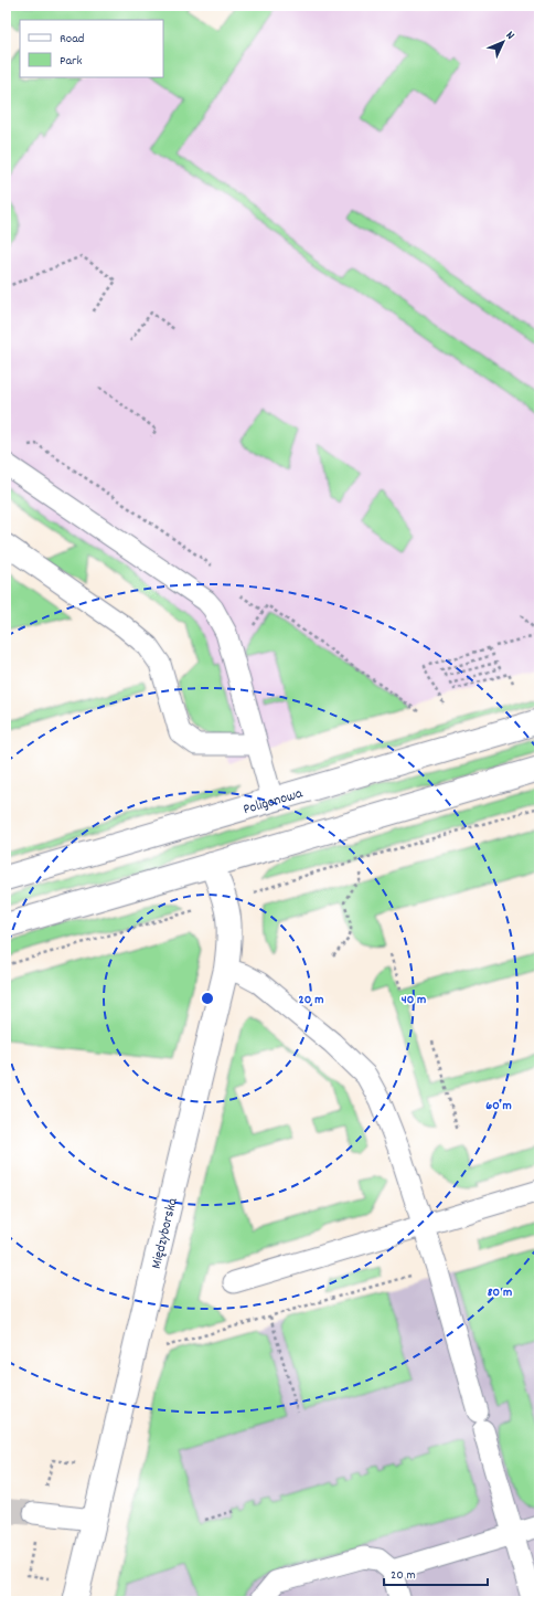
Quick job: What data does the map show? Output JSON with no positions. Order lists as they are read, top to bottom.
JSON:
{
  "streets": {
    "street": ["Poligonowa", "Międzyborska"]
  },
  "legend": ["Road", "Park"],
  "scale_bar": "20 m",
  "north": "top right",
  "rings": [
    "20 m",
    "40 m",
    "60 m",
    "80 m"
  ]
}
